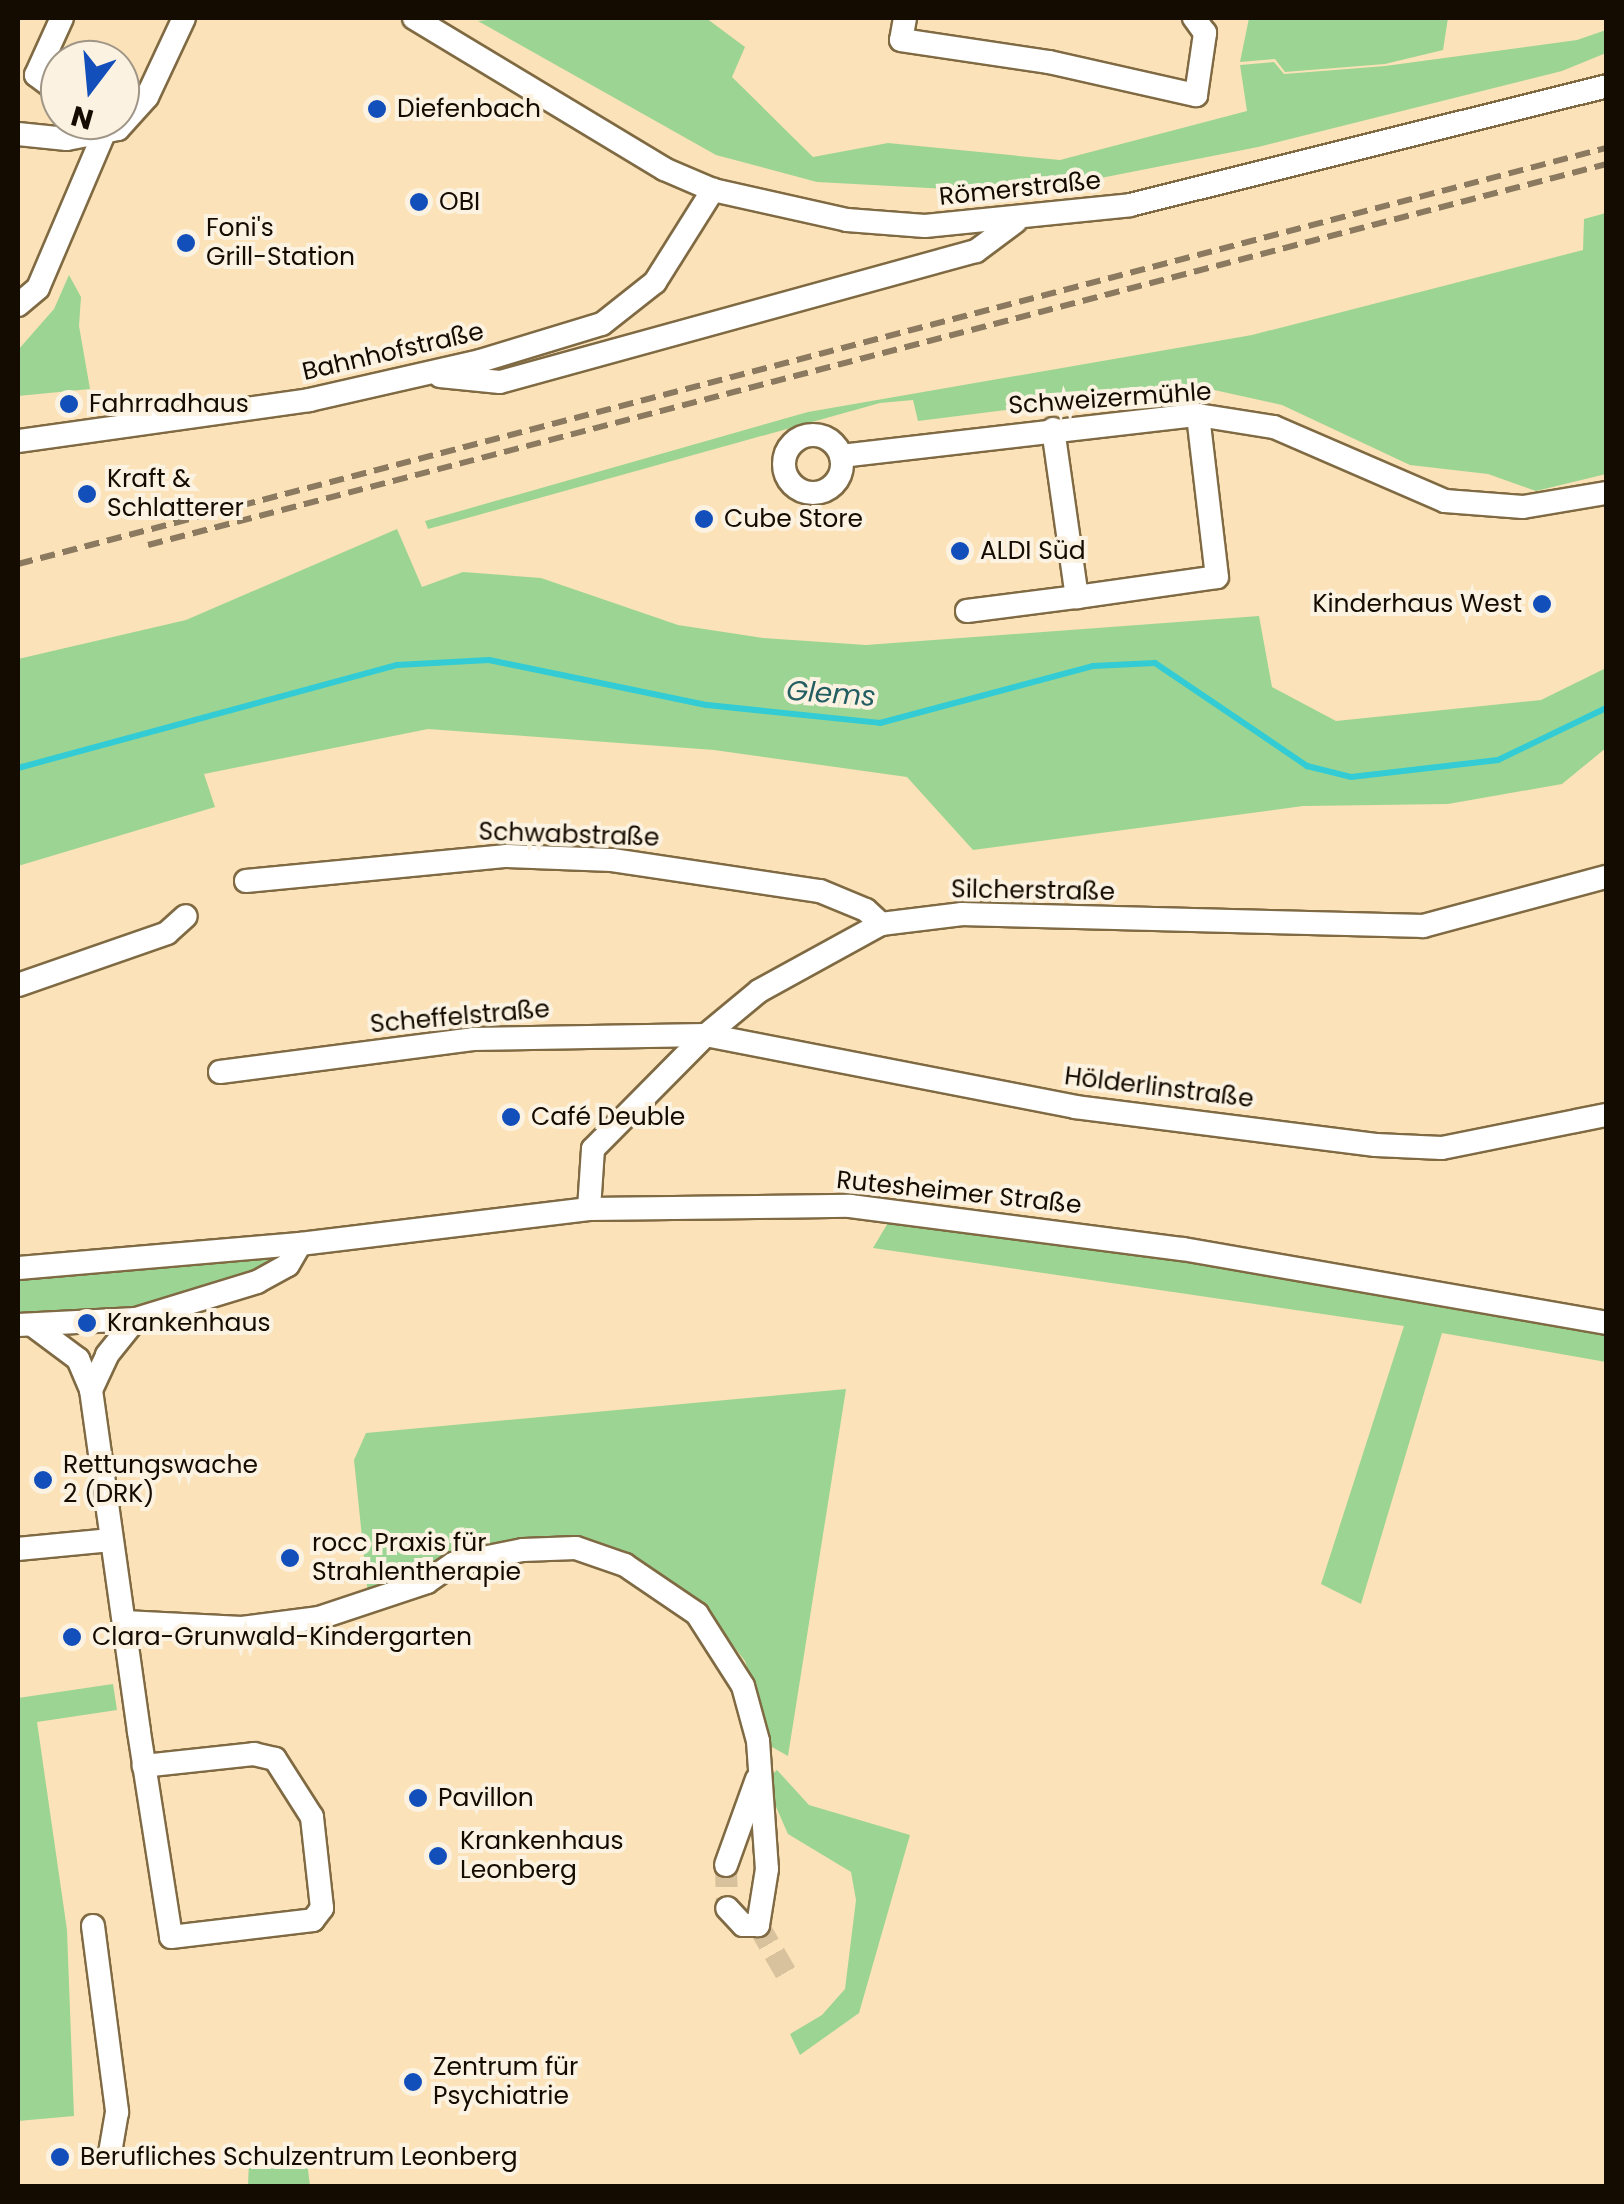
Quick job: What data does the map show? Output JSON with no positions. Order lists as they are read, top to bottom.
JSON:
{
  "streets": {
    "street": [
      "Römerstraße",
      "Bahnhofstraße",
      "Schweizermühle",
      "Schwabstraße",
      "Silcherstraße",
      "Scheffelstraße",
      "Hölderlinstraße",
      "Rutesheimer Straße"
    ]
  },
  "crossings": [
    ["Römerstraße", "Bahnhofstraße"],
    ["Schwabstraße", "Silcherstraße"],
    ["Silcherstraße", "Scheffelstraße"],
    ["Silcherstraße", "Hölderlinstraße"],
    ["Silcherstraße", "Rutesheimer Straße"],
    ["Scheffelstraße", "Hölderlinstraße"]
  ],
  "water": ["Glems"],
  "places": [
    "Diefenbach",
    "OBI",
    "Foni's Grill-Station",
    "Fahrradhaus",
    "Kraft & Schlatterer",
    "Cube Store",
    "ALDI Süd",
    "Kinderhaus West",
    "Café Deuble",
    "Krankenhaus",
    "Rettungswache 2 (DRK)",
    "rocc Praxis für Strahlentherapie",
    "Clara-Grunwald-Kindergarten",
    "Pavillon",
    "Krankenhaus Leonberg",
    "Zentrum für Psychiatrie",
    "Berufliches Schulzentrum Leonberg"
  ],
  "north": "bottom"
}
